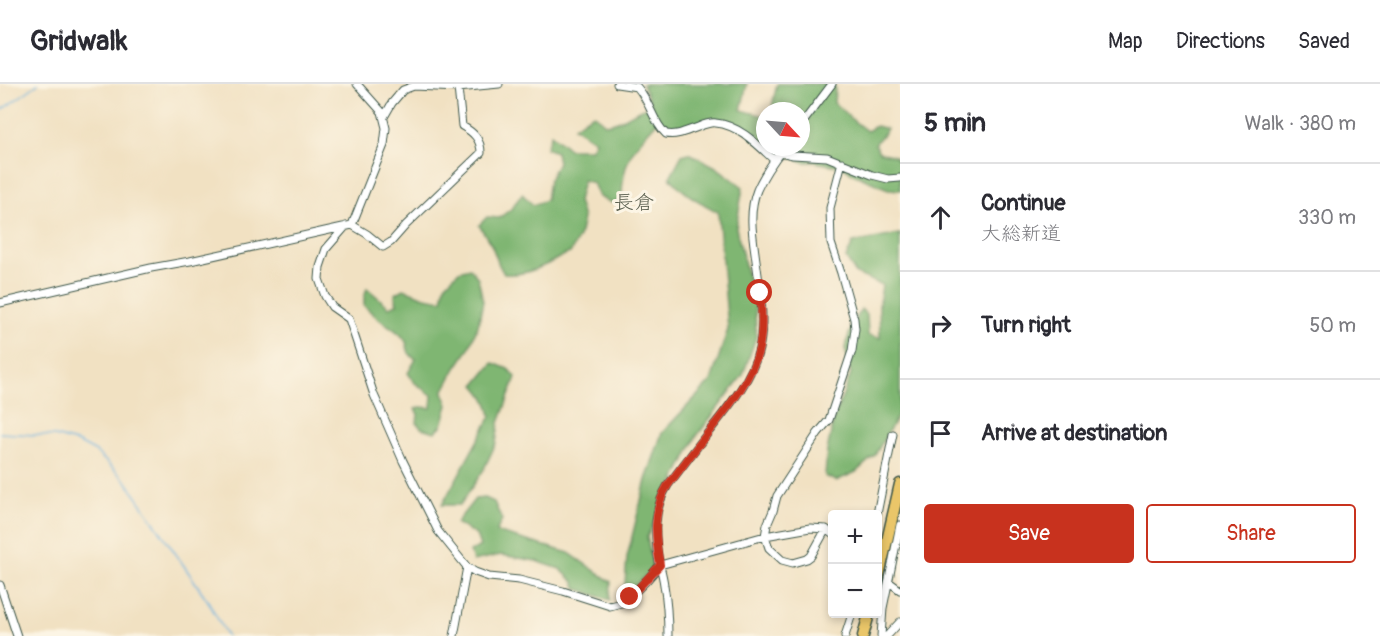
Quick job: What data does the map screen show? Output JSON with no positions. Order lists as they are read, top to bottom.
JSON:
{
  "districts": ["長倉"],
  "north": "bottom right",
  "page": {
    "header": "Gridwalk",
    "nav": ["Map", "Directions", "Saved"],
    "heading": ["5 min", "Walk · 380 m"],
    "list": [
      ["Continue", "大総新道", "330 m"],
      ["Turn right", "50 m"],
      "Arrive at destination"
    ],
    "buttons": ["Save", "Share"],
    "map_buttons": ["+", "−"]
  }
}
